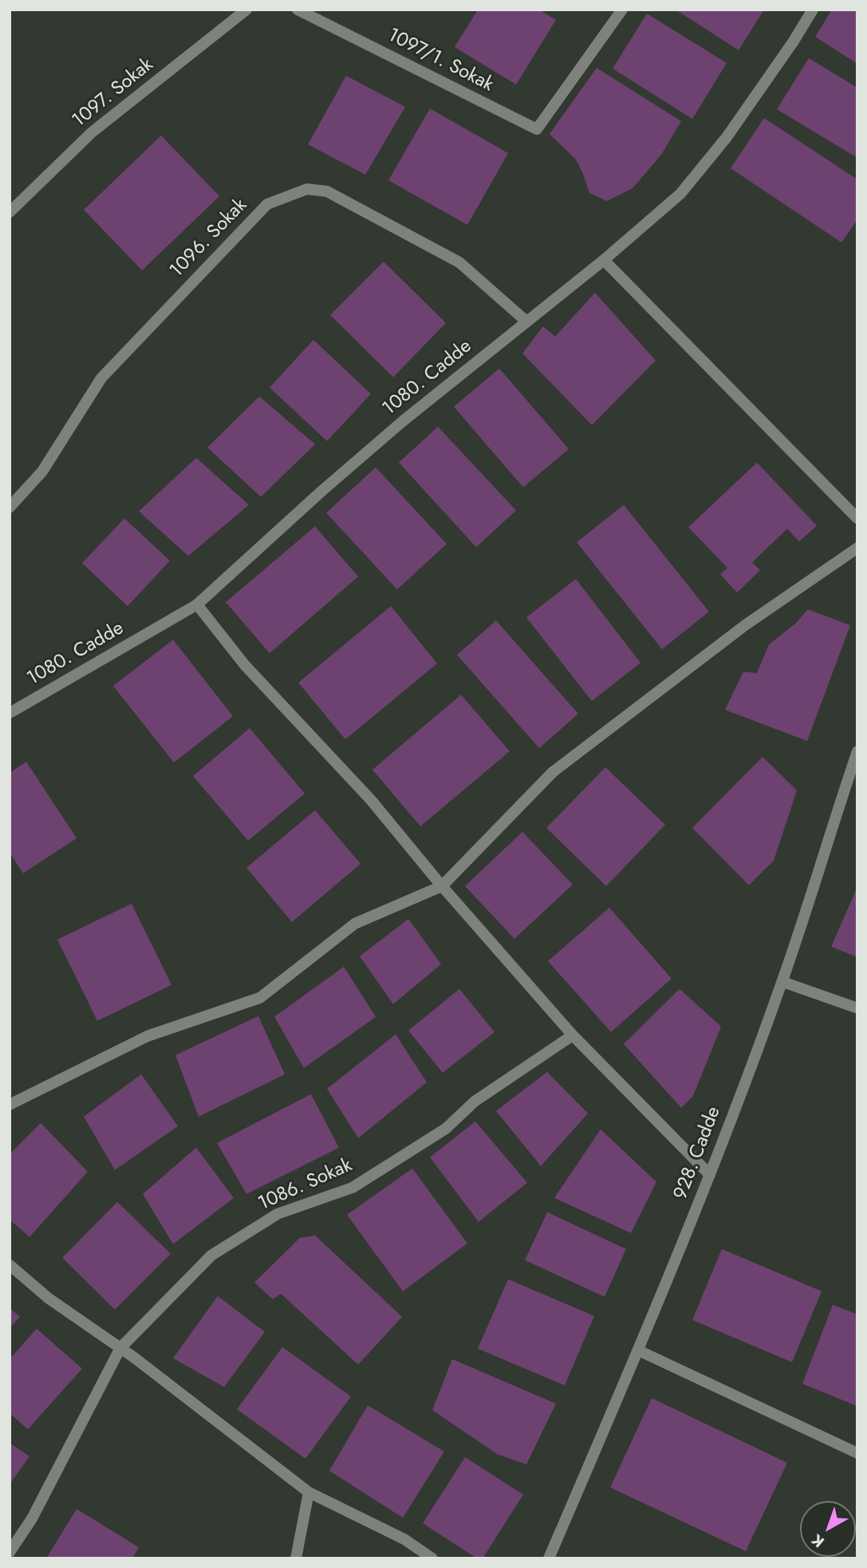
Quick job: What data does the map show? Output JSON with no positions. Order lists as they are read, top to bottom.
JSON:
{
  "streets": {
    "street": [
      "1097/1. Sokak",
      "1097. Sokak",
      "1096. Sokak",
      "1080. Cadde",
      "928. Cadde",
      "1086. Sokak"
    ]
  },
  "crossings": [
    ["1096. Sokak", "1080. Cadde"]
  ],
  "north": "bottom left"
}
